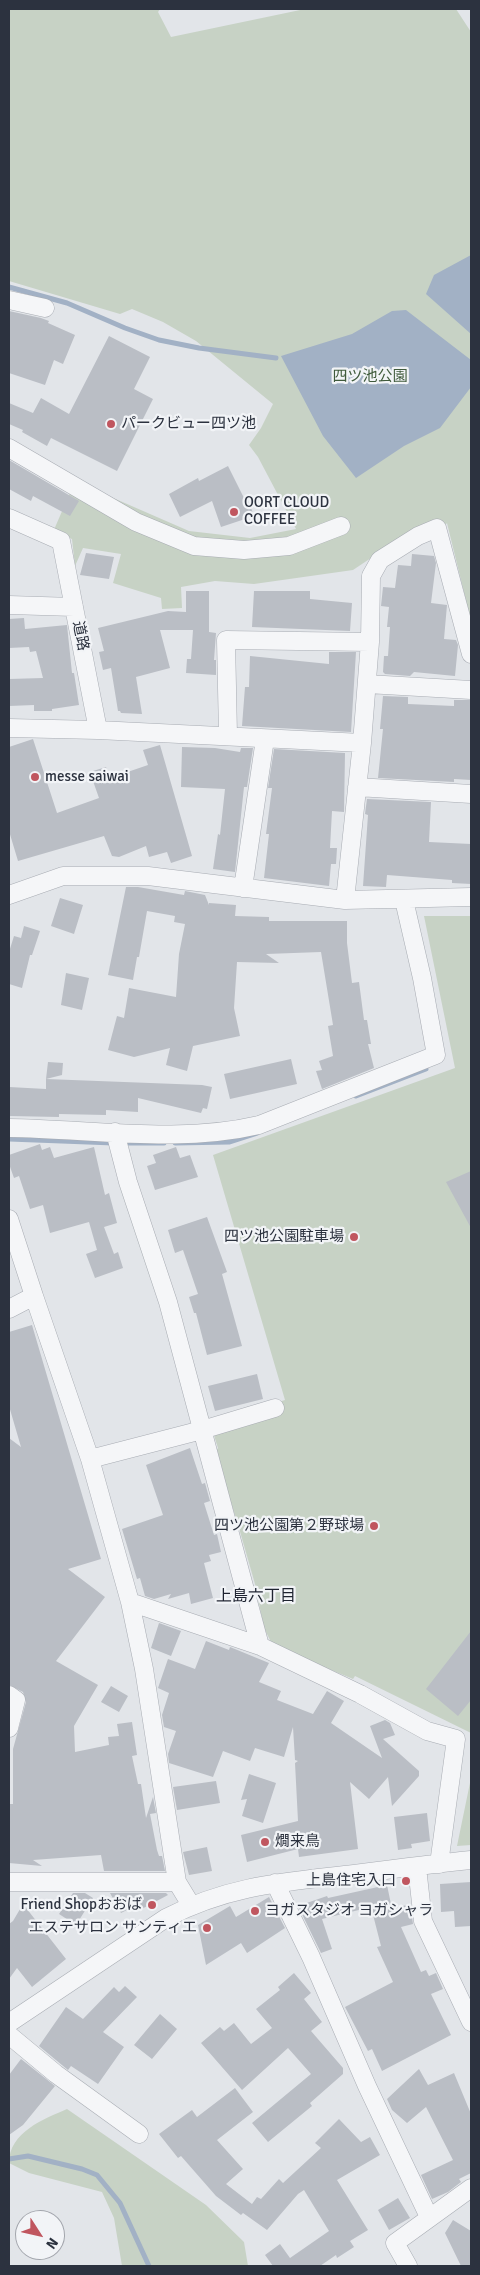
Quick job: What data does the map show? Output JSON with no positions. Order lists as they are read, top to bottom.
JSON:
{
  "streets": {
    "street": ["道路"]
  },
  "districts": ["上島六丁目"],
  "parks": ["四ツ池公園"],
  "places": [
    "パークビュー四ツ池",
    "OORT CLOUD COFFEE",
    "messe saiwai",
    "四ツ池公園駐車場",
    "四ツ池公園第２野球場",
    "燗来鳥",
    "上島住宅入口",
    "Friend Shopおおば",
    "ヨガスタジオ ヨガシャラ",
    "エステサロン サンティエ"
  ],
  "north": "bottom right"
}
